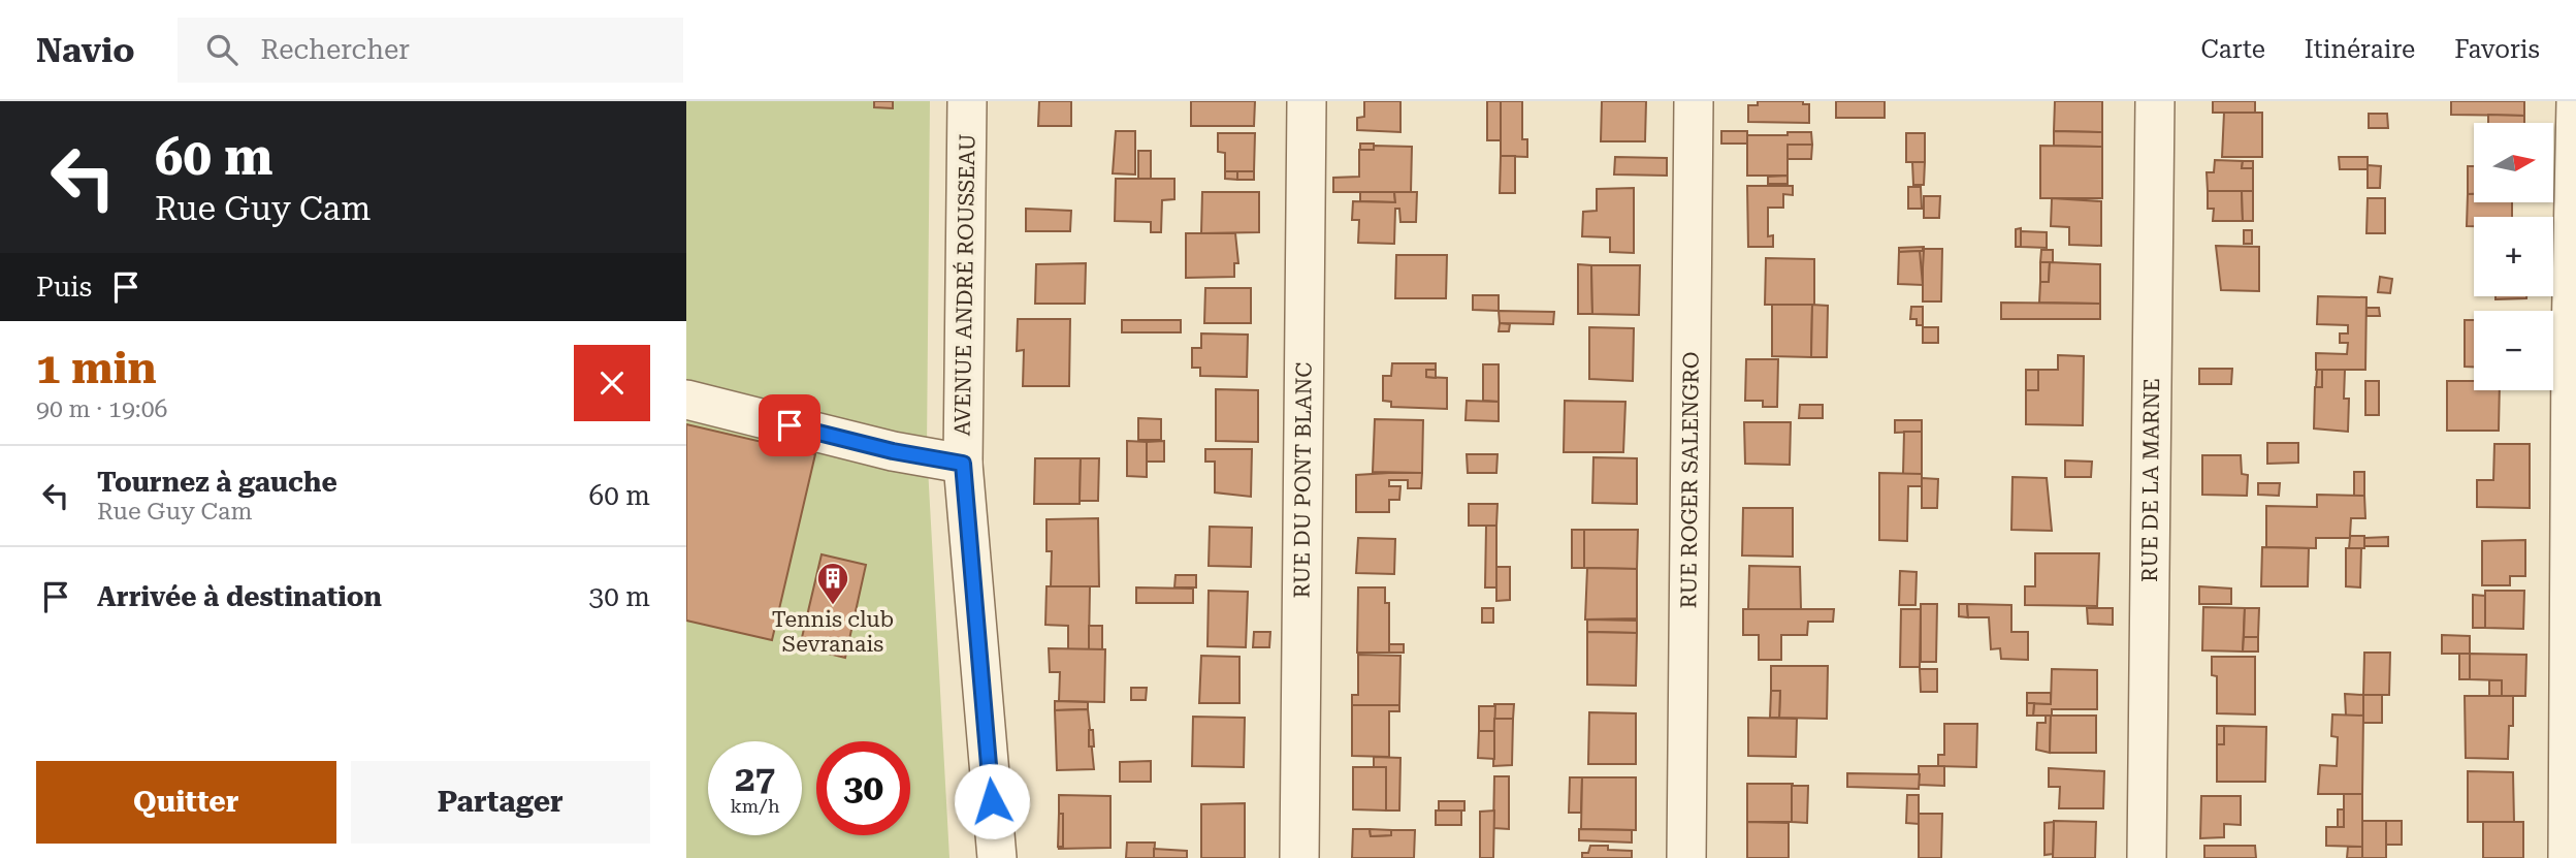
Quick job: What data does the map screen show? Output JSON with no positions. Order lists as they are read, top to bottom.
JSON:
{
  "streets": {
    "street": [
      "AVENUE ANDRÉ ROUSSEAU",
      "RUE DU PONT BLANC",
      "RUE ROGER SALENGRO",
      "RUE DE LA MARNE"
    ]
  },
  "places": {
    "building": ["Tennis club Sevranais"]
  },
  "north": "right",
  "page": {
    "header": "Navio",
    "search": "Rechercher",
    "nav": ["Carte", "Itinéraire", "Favoris"],
    "turn": ["60 m", "Rue Guy Cam"],
    "map_buttons": ["+", "−"],
    "then": "Puis",
    "heading": ["1 min", "90 m · 19:06"],
    "list": [
      {
        "name": "Tournez à gauche",
        "note": "Rue Guy Cam",
        "value": "60 m"
      },
      {
        "name": "Arrivée à destination",
        "value": "30 m"
      }
    ],
    "speed": "27 km/h",
    "limit": "30",
    "buttons": ["Quitter", "Partager"]
  }
}
